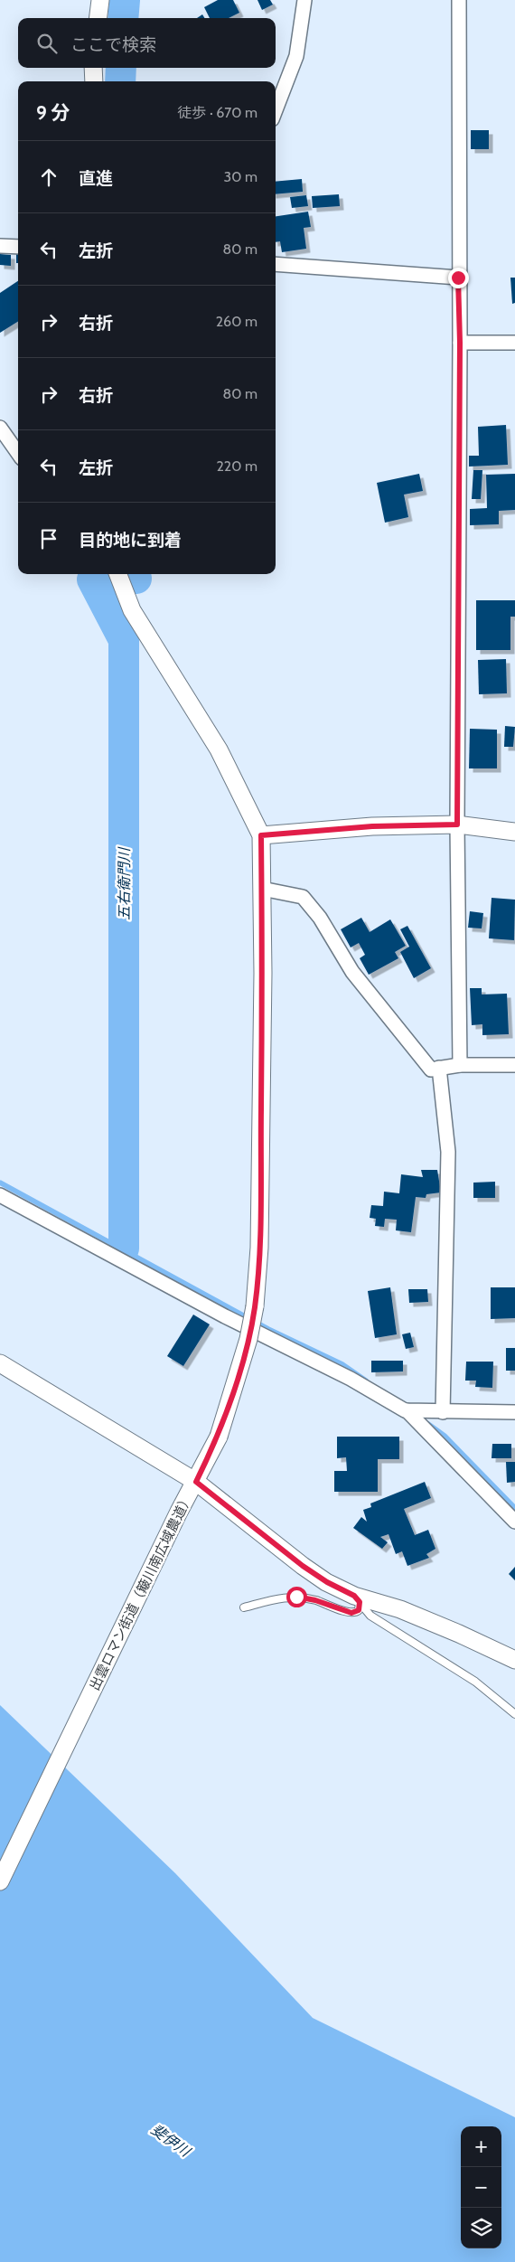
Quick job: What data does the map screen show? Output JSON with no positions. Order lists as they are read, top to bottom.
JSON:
{
  "streets": {
    "street": ["出雲ロマン街道（簸川南広域農道）"]
  },
  "water": ["五右衛門川", "斐伊川"],
  "page": {
    "search": "ここで検索",
    "heading": ["9 分", "徒歩 · 670 m"],
    "list": [
      ["直進", "30 m"],
      ["左折", "80 m"],
      ["右折", "260 m"],
      ["右折", "80 m"],
      ["左折", "220 m"],
      "目的地に到着"
    ],
    "map_buttons": ["+", "−"]
  }
}
